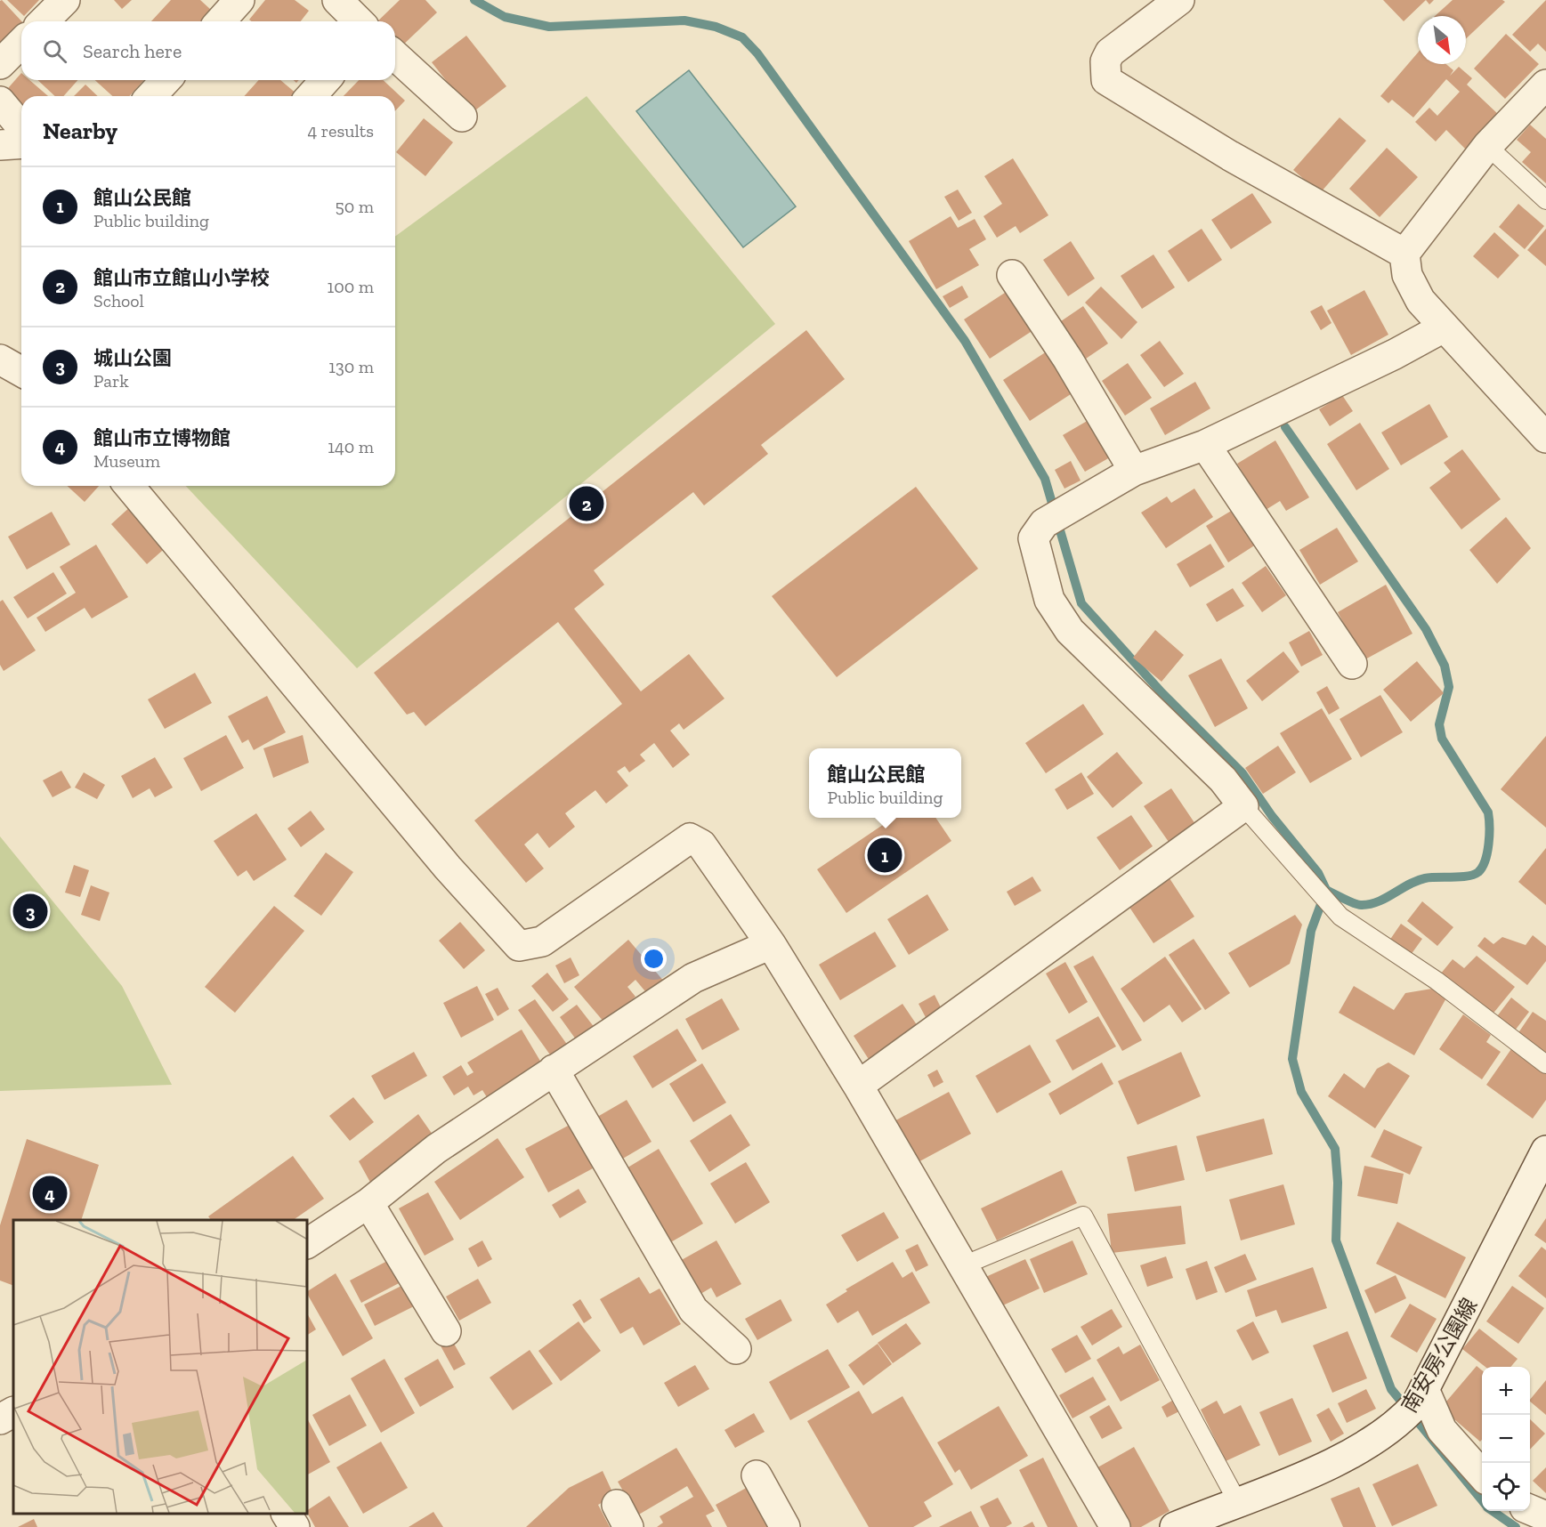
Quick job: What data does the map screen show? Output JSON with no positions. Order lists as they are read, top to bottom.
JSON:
{
  "streets": {
    "street": ["南安房公園線"]
  },
  "north": "bottom right",
  "page": {
    "search": "Search here",
    "heading": ["Nearby", "4 results"],
    "list": [
      {
        "mark": "1",
        "name": "館山公民館",
        "note": "Public building",
        "value": "50 m"
      },
      {
        "mark": "2",
        "name": "館山市立館山小学校",
        "note": "School",
        "value": "100 m"
      },
      {
        "mark": "3",
        "name": "城山公園",
        "note": "Park",
        "value": "130 m"
      },
      {
        "mark": "4",
        "name": "館山市立博物館",
        "note": "Museum",
        "value": "140 m"
      }
    ],
    "pins": [
      "2",
      "1",
      "3",
      "4"
    ],
    "popup": ["館山公民館", "Public building"],
    "map_buttons": ["+", "−"]
  }
}
